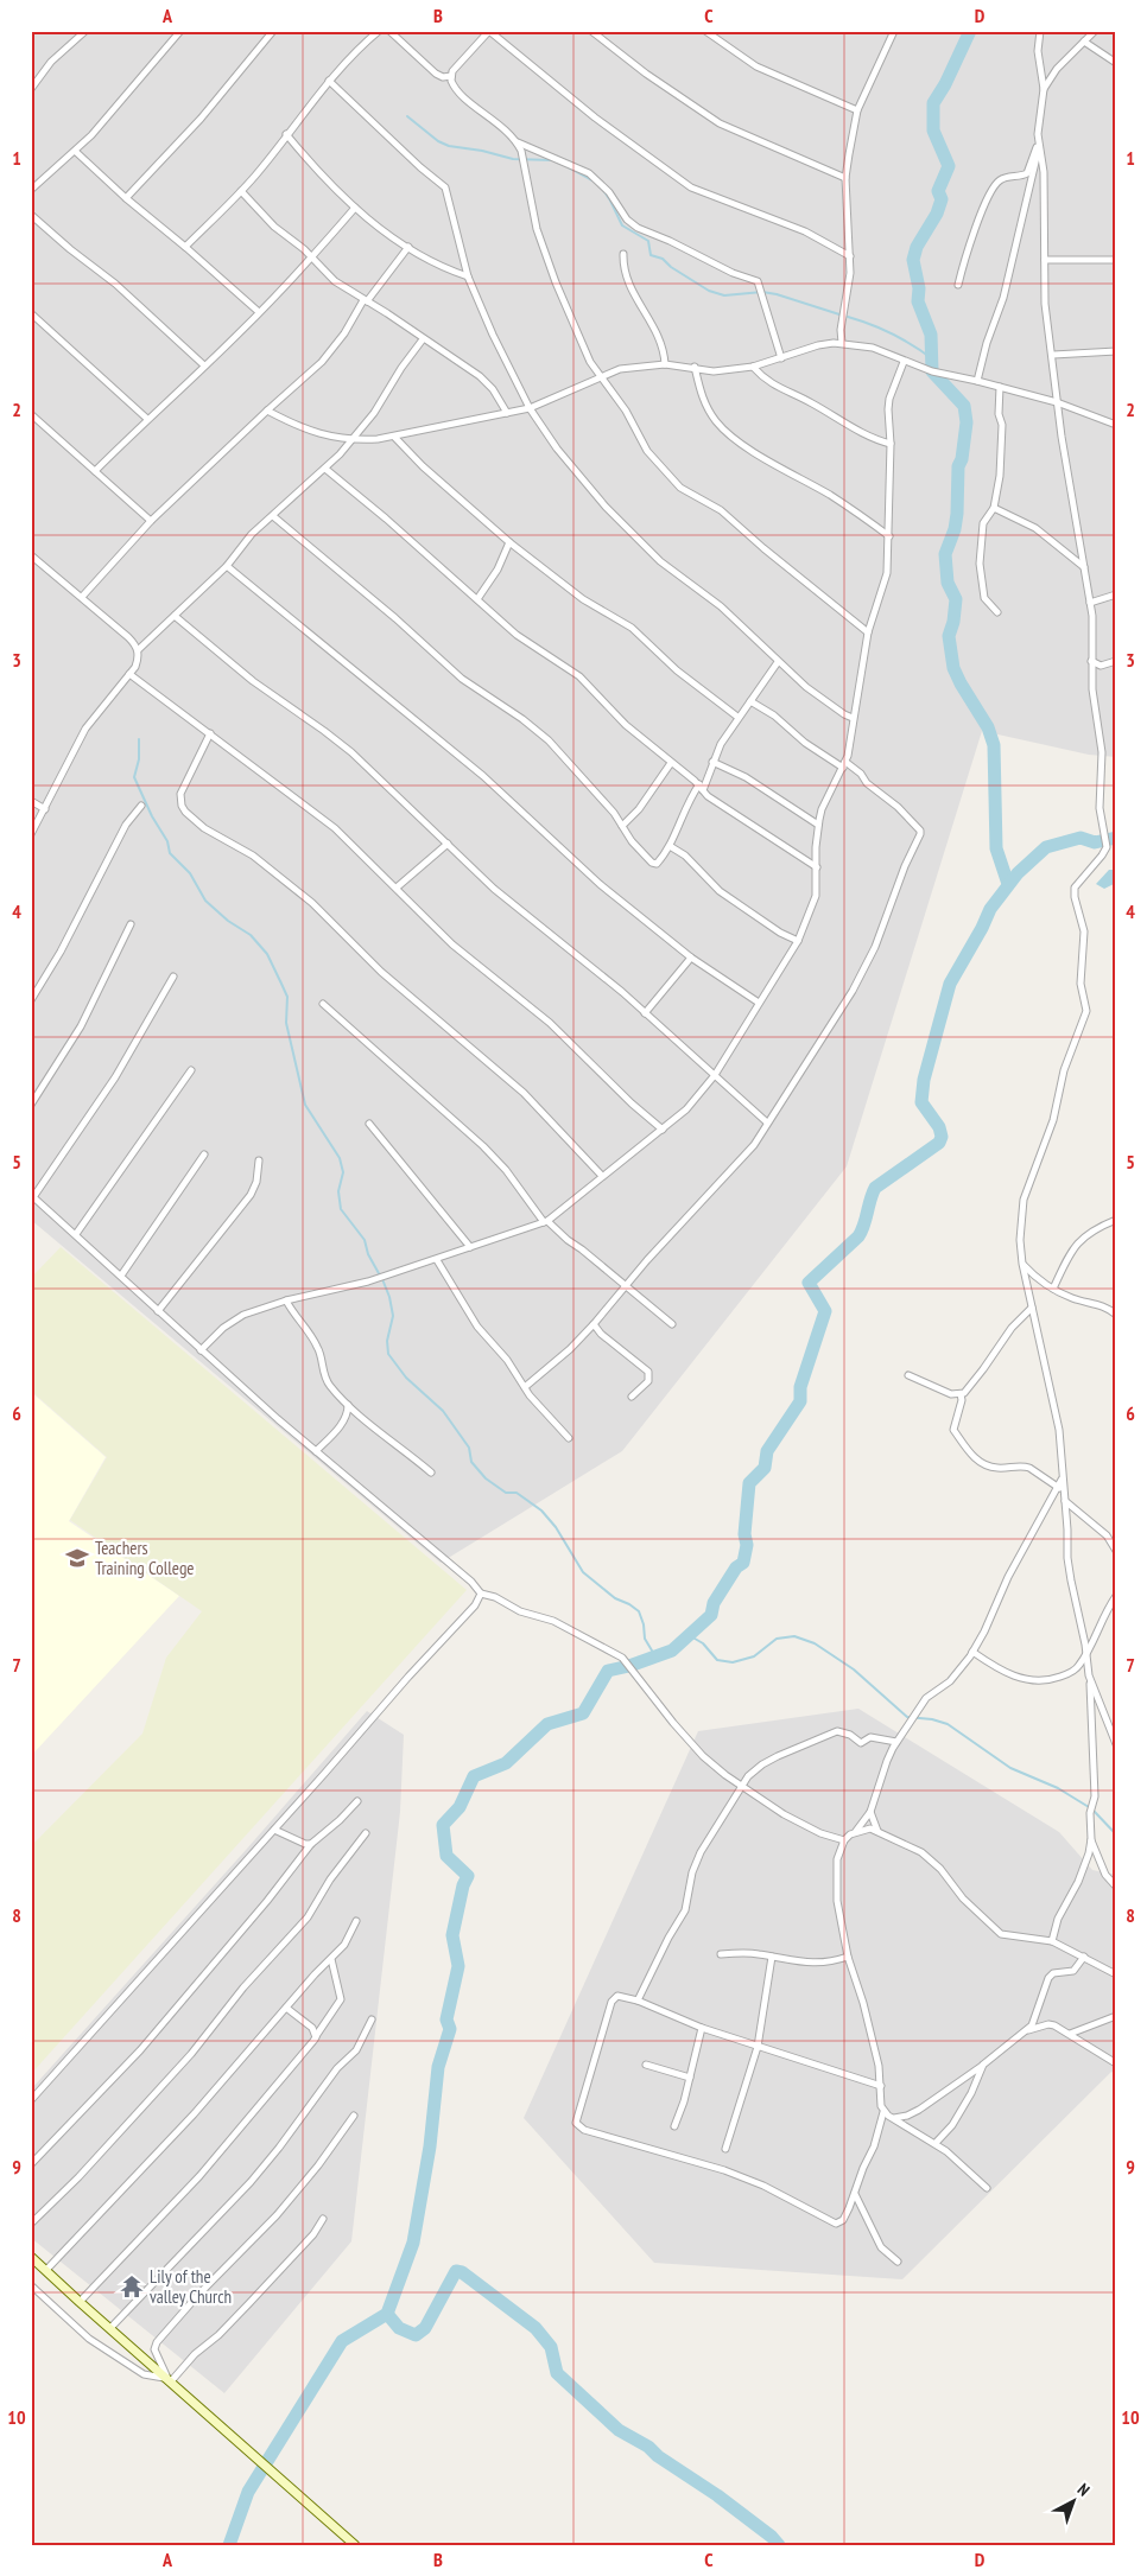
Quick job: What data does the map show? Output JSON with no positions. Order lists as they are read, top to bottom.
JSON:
{
  "places": {
    "school or university": ["Teachers Training College"],
    "temple": ["Lily of the valley Church"]
  },
  "north": "top right",
  "grid": {
    "columns": [
      "A",
      "B",
      "C",
      "D"
    ],
    "rows": [
      "1",
      "2",
      "3",
      "4",
      "5",
      "6",
      "7",
      "8",
      "9",
      "10"
    ]
  }
}
